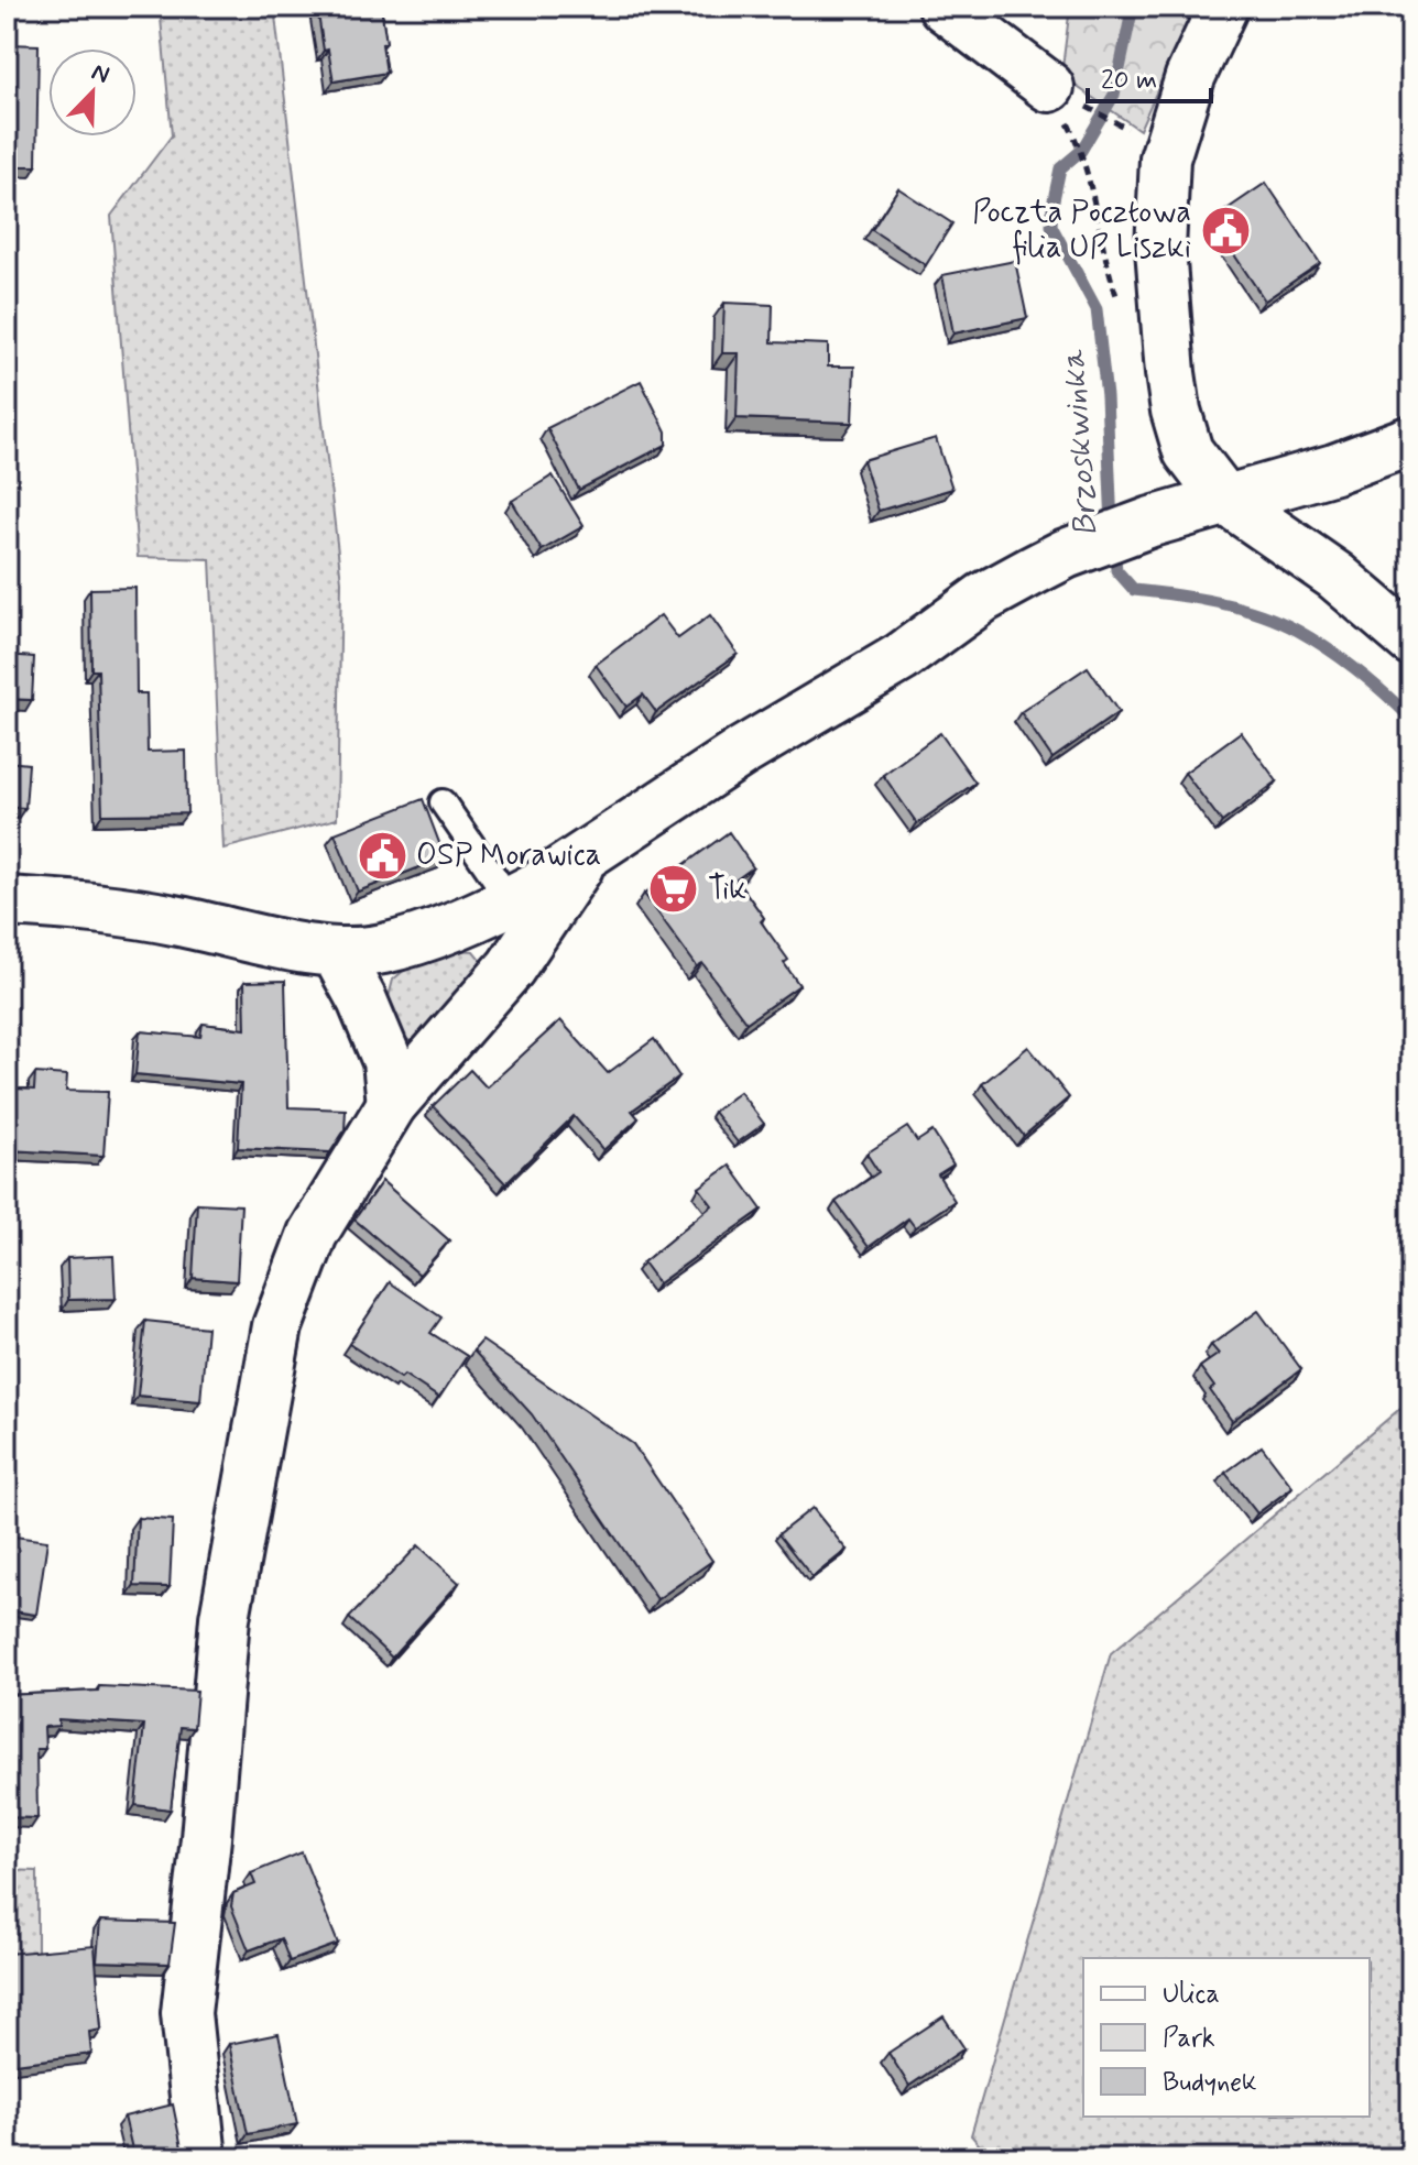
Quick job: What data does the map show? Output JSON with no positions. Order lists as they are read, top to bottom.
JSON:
{
  "water": ["Brzoskwinka"],
  "places": {
    "public building": ["Poczta Pocztowa filia UP Liszki", "OSP Morawica"],
    "supermarket": ["Tik"]
  },
  "legend": ["Ulica", "Park", "Budynek"],
  "scale_bar": "20 m",
  "north": "top right"
}
